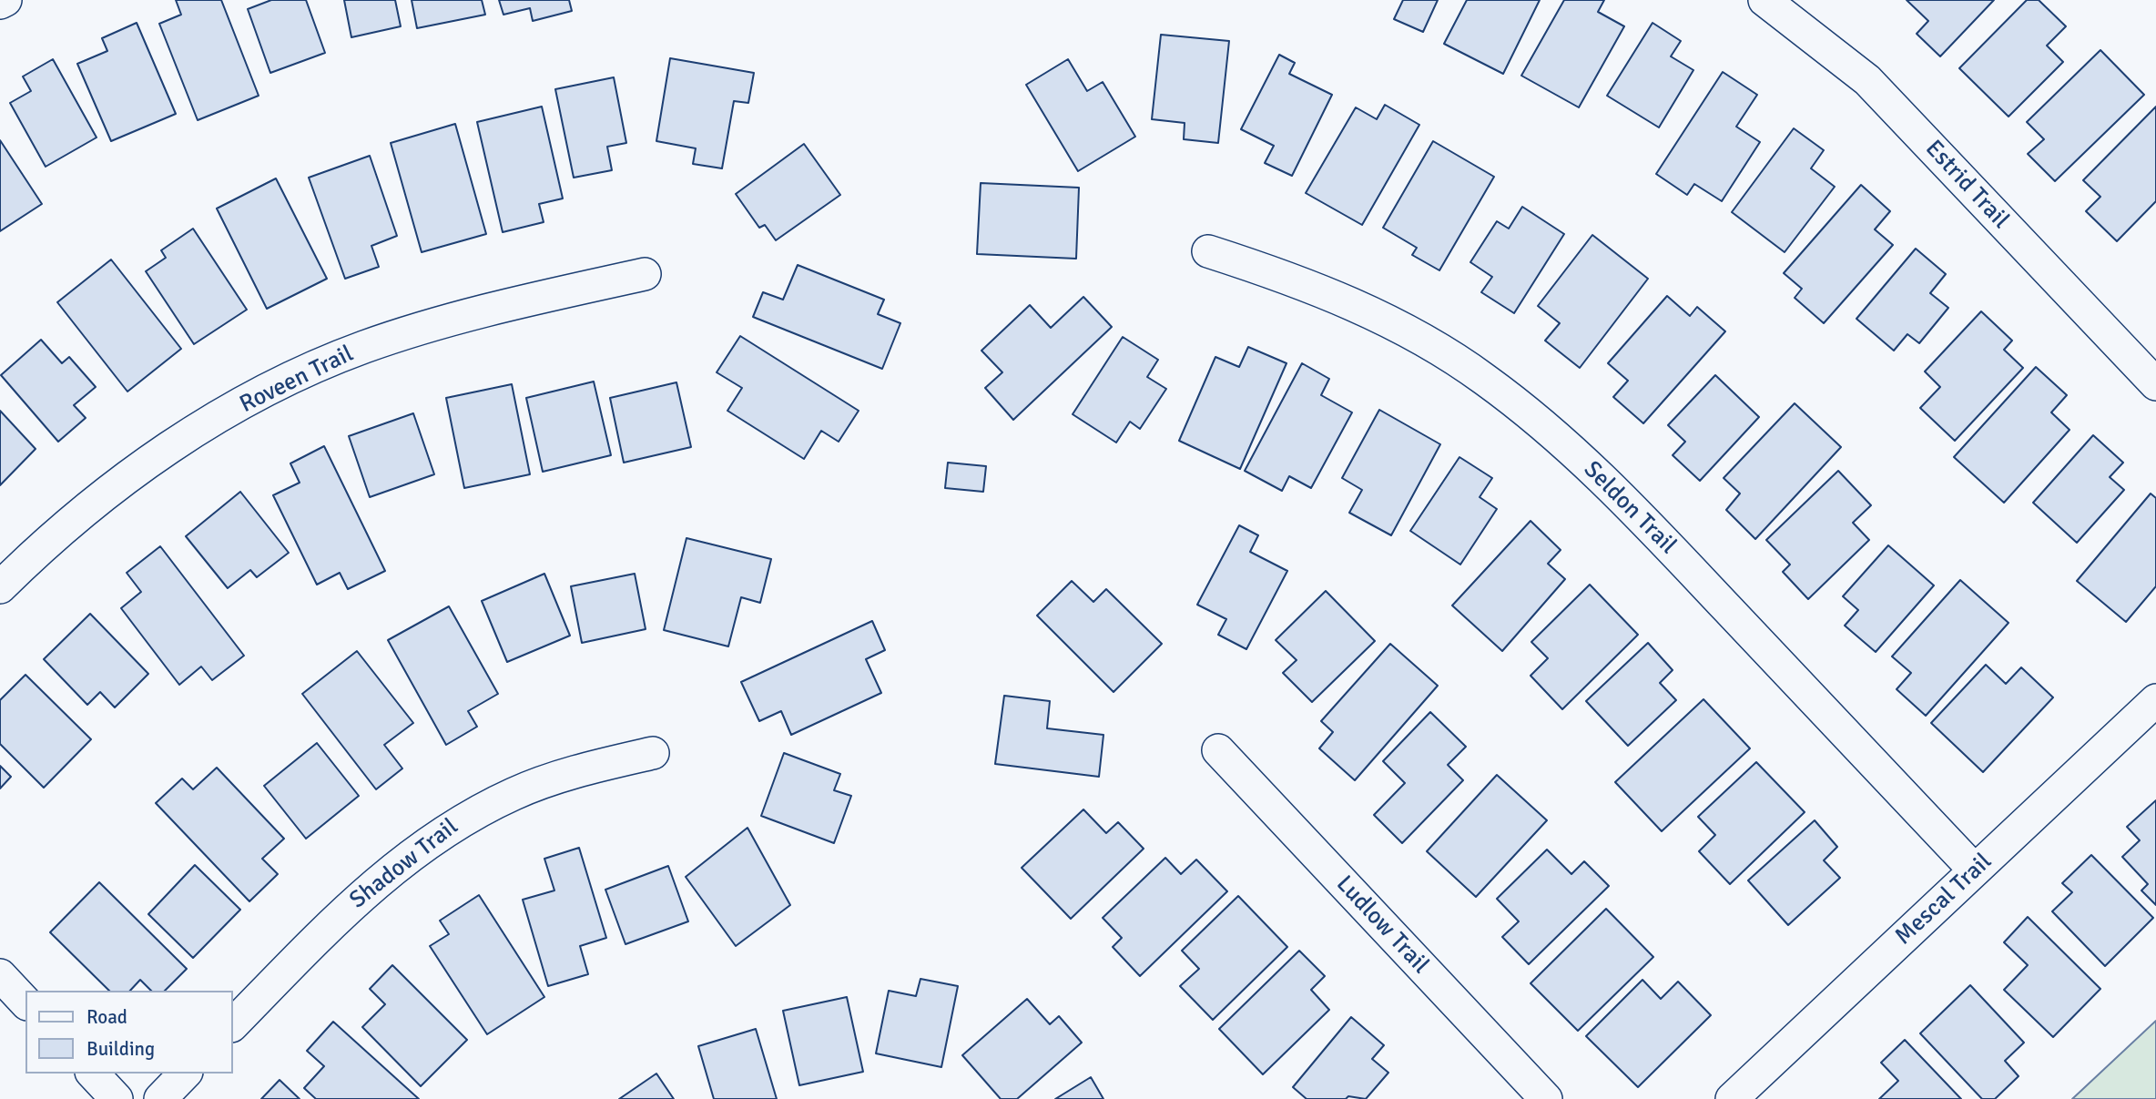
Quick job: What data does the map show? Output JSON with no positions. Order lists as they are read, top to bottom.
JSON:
{
  "streets": {
    "street": [
      "Estrid Trail",
      "Roveen Trail",
      "Seldon Trail",
      "Shadow Trail",
      "Mescal Trail",
      "Ludlow Trail"
    ]
  },
  "crossings": [
    ["Seldon Trail", "Mescal Trail"]
  ],
  "legend": ["Road", "Building"]
}
